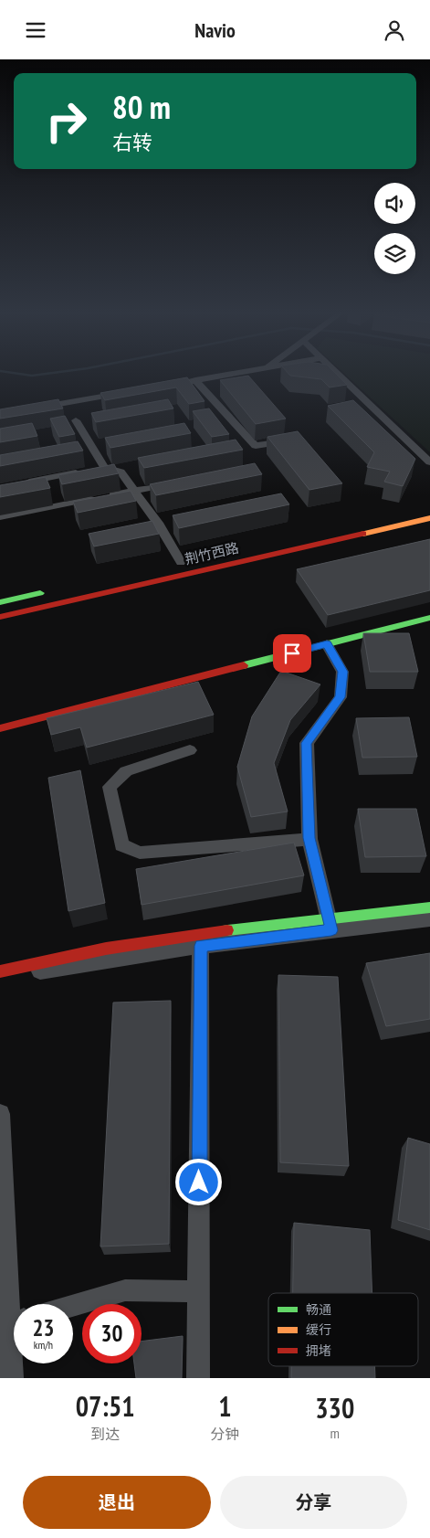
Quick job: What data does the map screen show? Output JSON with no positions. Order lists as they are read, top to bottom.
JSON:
{
  "streets": {
    "street": ["荆竹西路"]
  },
  "legend": ["畅通", "缓行", "拥堵"],
  "page": {
    "header": "Navio",
    "turn": ["80 m", "右转"],
    "speed": "23 km/h",
    "limit": "30",
    "eta": [
      "07:51",
      "到达",
      "1",
      "分钟",
      "330",
      "m"
    ],
    "buttons": ["退出", "分享"]
  }
}
